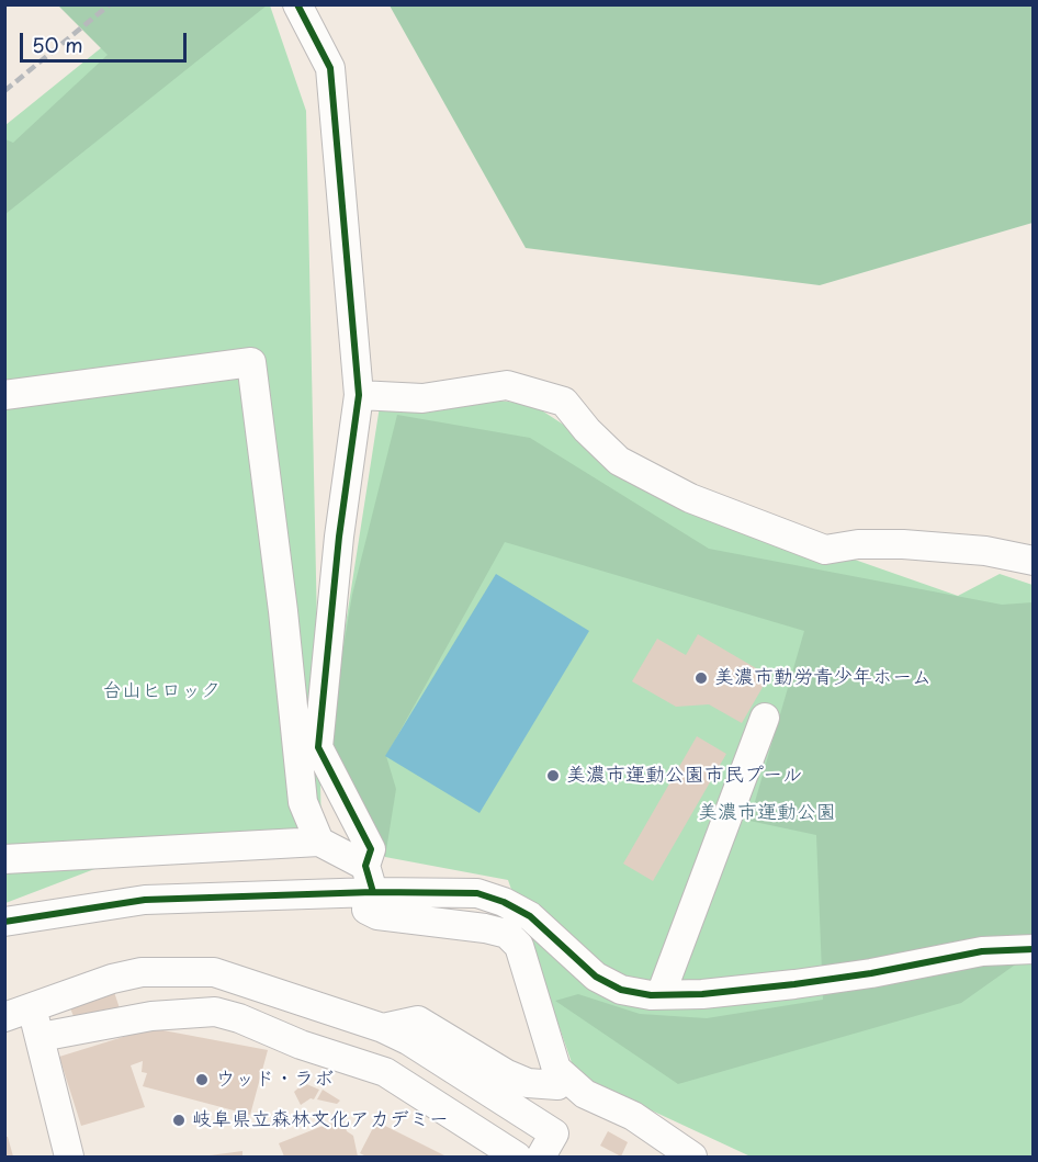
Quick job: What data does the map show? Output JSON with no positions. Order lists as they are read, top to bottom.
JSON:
{
  "parks": ["台山ヒロック", "美濃市運動公園"],
  "places": [
    "美濃市勤労青少年ホーム",
    "美濃市運動公園市民プール",
    "ウッド・ラボ",
    "岐阜県立森林文化アカデミー"
  ],
  "scale_bar": "50 m"
}
